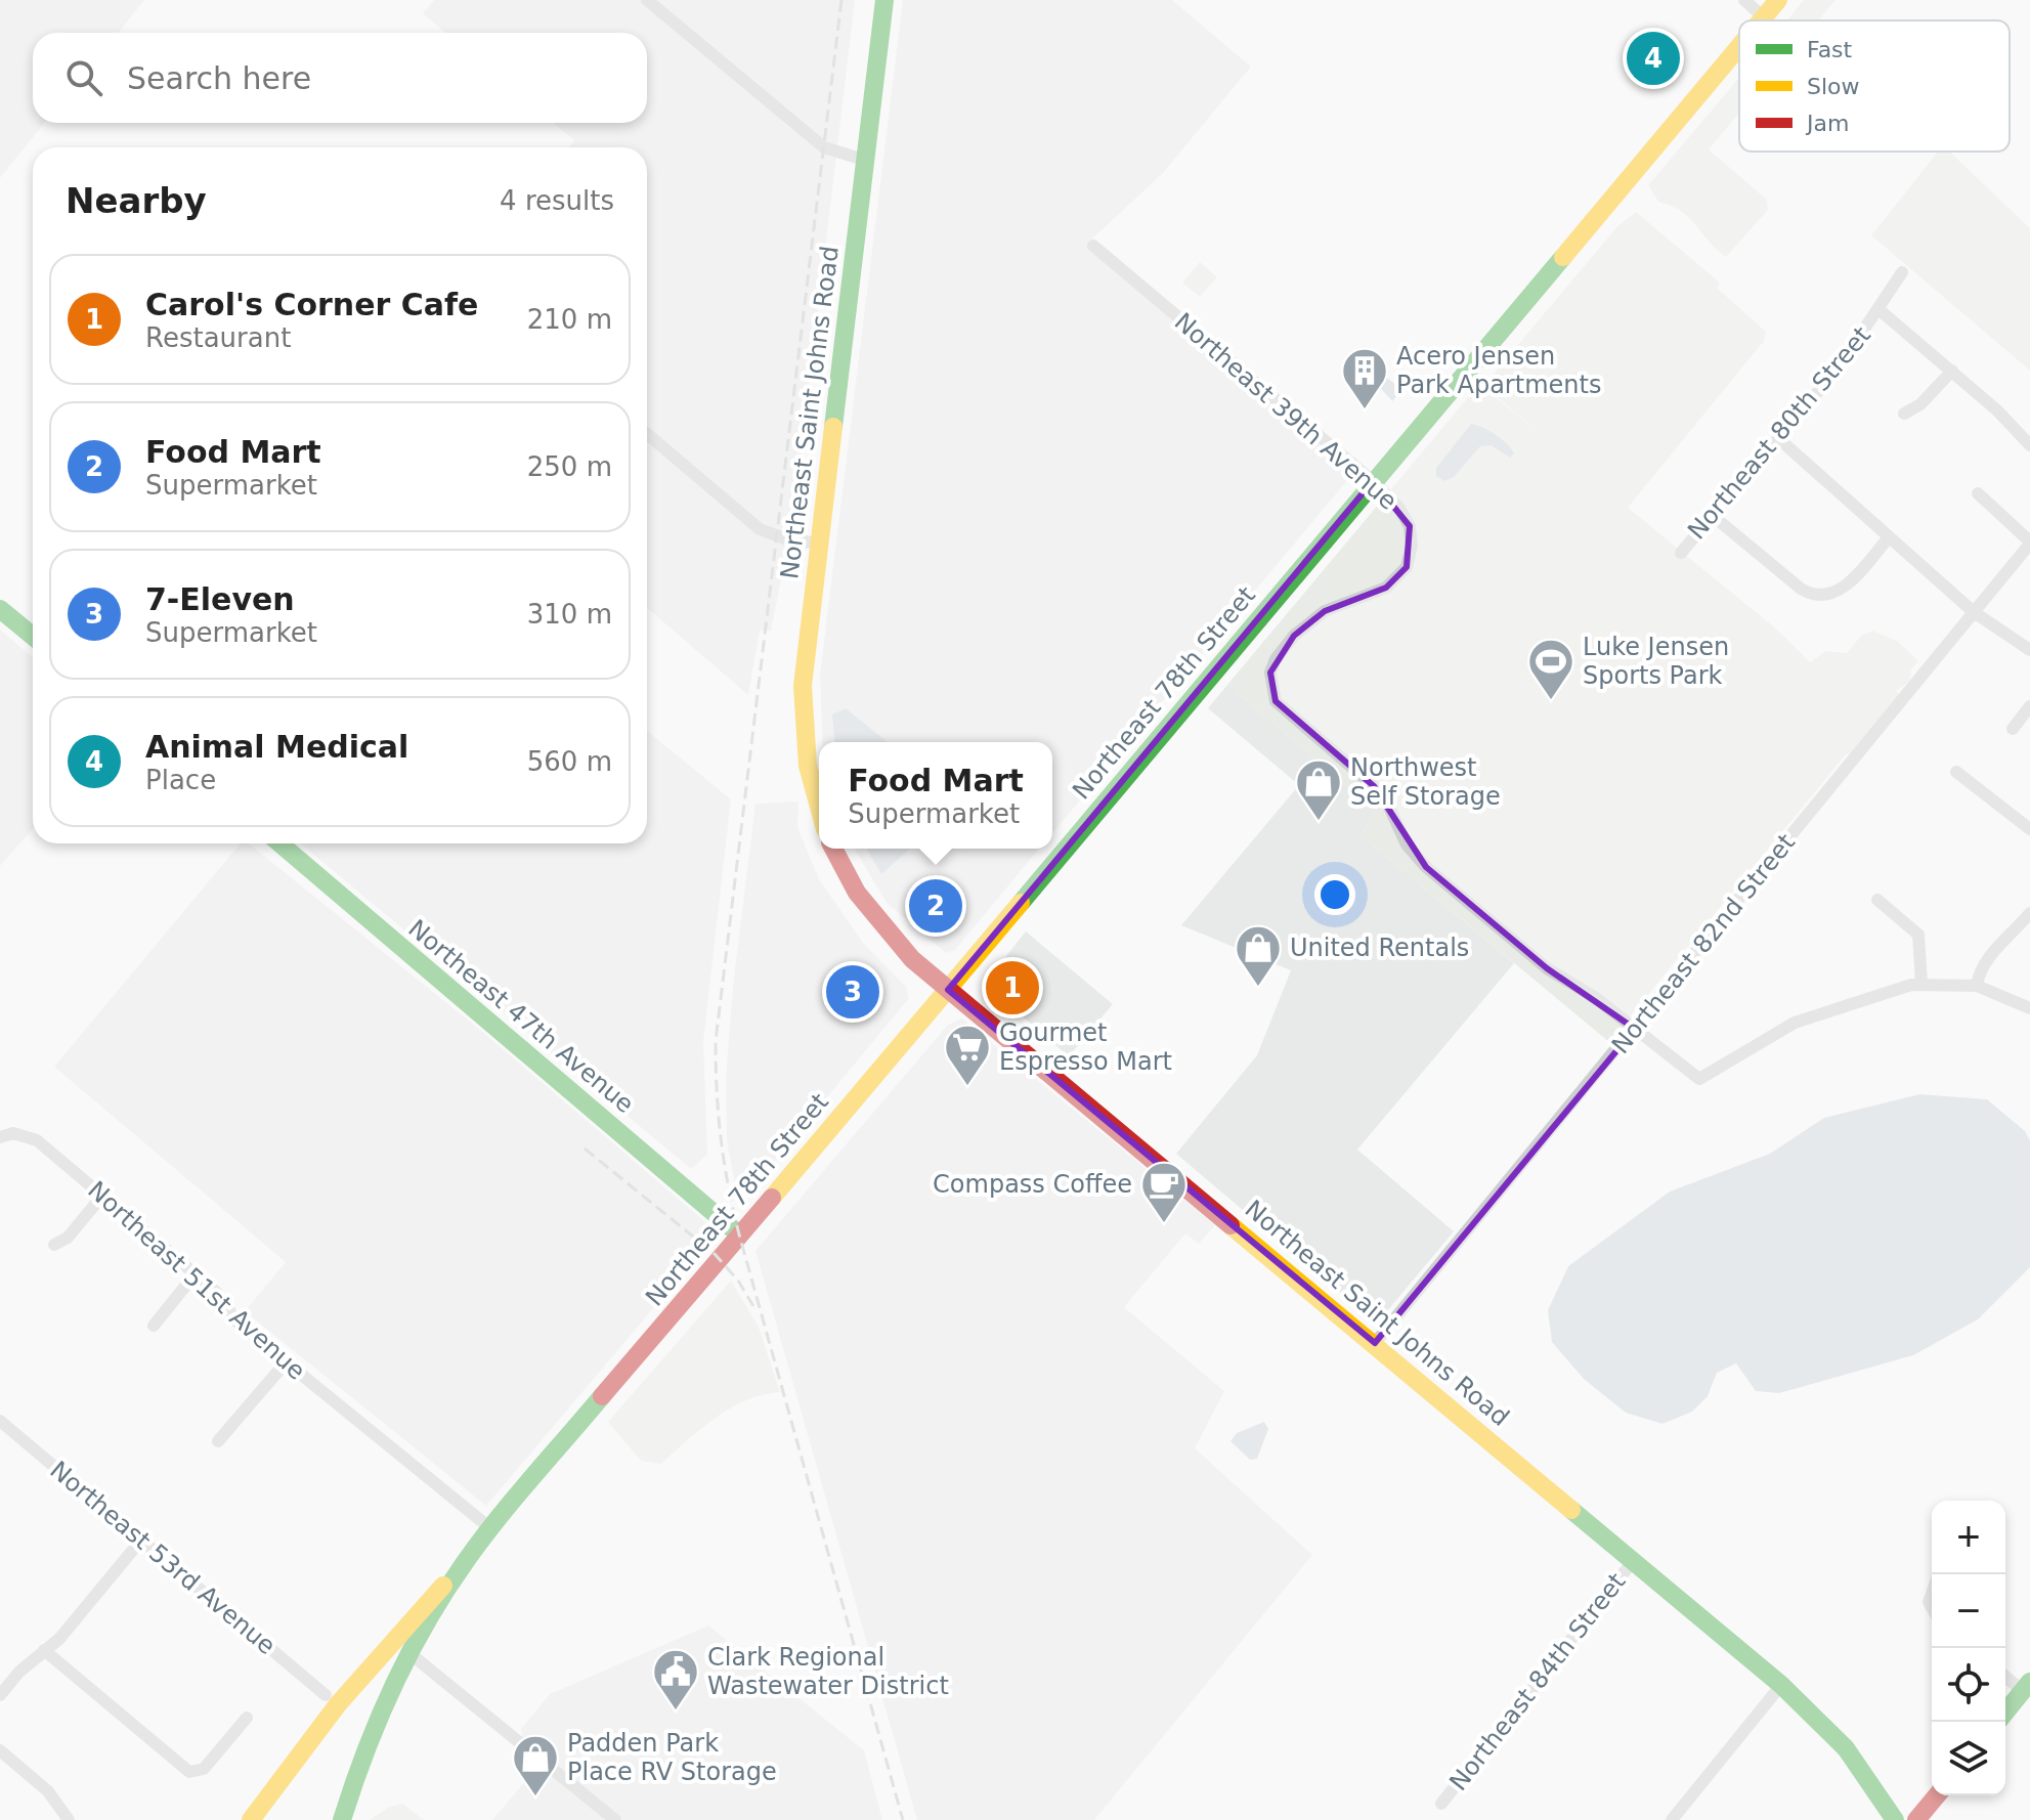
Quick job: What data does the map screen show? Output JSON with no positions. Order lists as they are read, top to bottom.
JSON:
{
  "streets": {
    "main road": ["Northeast Saint Johns Road", "Northeast 78th Street", "Northeast 47th Avenue"],
    "street": [
      "Northeast 39th Avenue",
      "Northeast 80th Street",
      "Northeast 82nd Street",
      "Northeast 51st Avenue",
      "Northeast 53rd Avenue",
      "Northeast 84th Street"
    ]
  },
  "crossings": [
    ["Northeast 39th Avenue", "Northeast 78th Street"],
    ["Northeast 39th Avenue", "Northeast 82nd Street"],
    ["Northeast Saint Johns Road", "Northeast 78th Street"],
    ["Northeast Saint Johns Road", "Northeast 82nd Street"],
    ["Northeast Saint Johns Road", "Northeast 84th Street"],
    ["Northeast 78th Street", "Northeast 47th Avenue"],
    ["Northeast 78th Street", "Northeast 51st Avenue"]
  ],
  "places": {
    "building": ["Acero Jensen Park Apartments"],
    "sports": ["Luke Jensen Sports Park"],
    "shop": ["Northwest Self Storage", "United Rentals", "Padden Park Place RV Storage"],
    "supermarket": ["Gourmet Espresso Mart"],
    "cafe": ["Compass Coffee"],
    "public building": ["Clark Regional Wastewater District"]
  },
  "legend": ["Fast", "Slow", "Jam"],
  "page": {
    "pins": [
      "4",
      "2",
      "1",
      "3"
    ],
    "search": "Search here",
    "heading": ["Nearby", "4 results"],
    "list": [
      {
        "mark": "1",
        "name": "Carol's Corner Cafe",
        "note": "Restaurant",
        "value": "210 m"
      },
      {
        "mark": "2",
        "name": "Food Mart",
        "note": "Supermarket",
        "value": "250 m"
      },
      {
        "mark": "3",
        "name": "7-Eleven",
        "note": "Supermarket",
        "value": "310 m"
      },
      {
        "mark": "4",
        "name": "Animal Medical",
        "note": "Place",
        "value": "560 m"
      }
    ],
    "popup": ["Food Mart", "Supermarket"],
    "map_buttons": ["+", "−"]
  }
}
